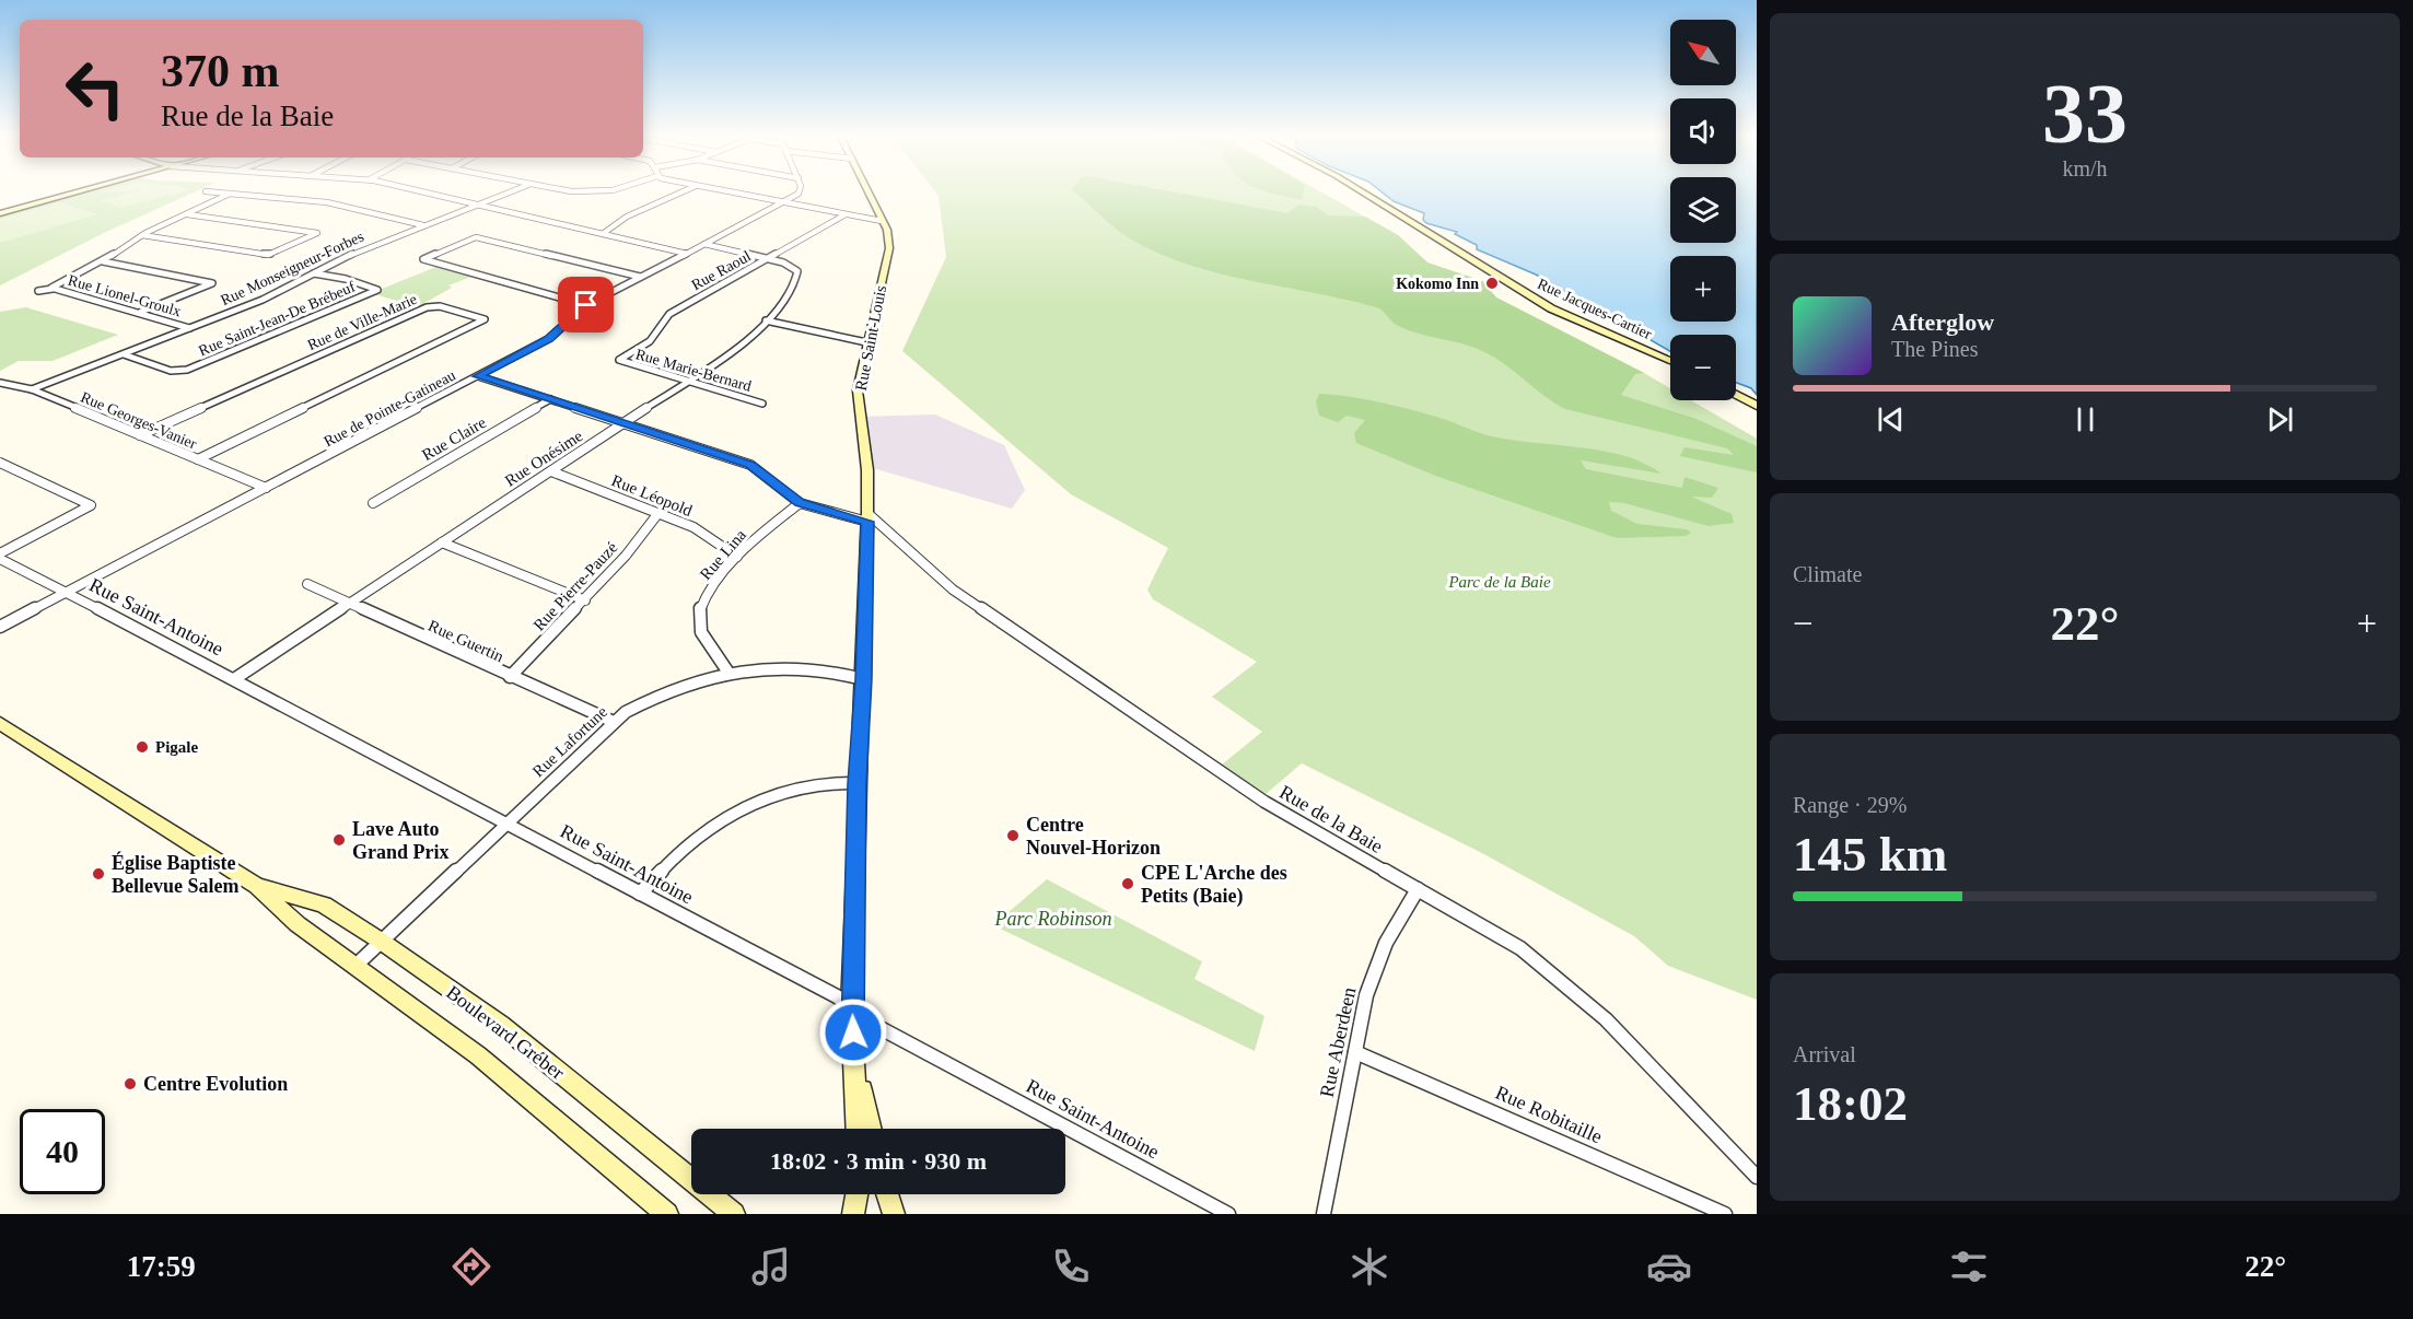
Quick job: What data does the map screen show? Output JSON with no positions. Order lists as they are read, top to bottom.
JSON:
{
  "streets": {
    "street": [
      "Rue Monseigneur-Forbes",
      "Rue Raoul",
      "Rue Lionel-Groulx",
      "Rue Jacques-Cartier",
      "Rue Saint-Jean-De Brébeuf",
      "Rue de Ville-Marie",
      "Rue Saint-Louis",
      "Rue Marie-Bernard",
      "Rue de Pointe-Gatineau",
      "Rue Georges-Vanier",
      "Rue Claire",
      "Rue Onésime",
      "Rue Léopold",
      "Rue Lina",
      "Rue Pierre-Pauzé",
      "Rue Saint-Antoine",
      "Rue Guertin",
      "Rue Lafortune",
      "Rue de la Baie",
      "Boulevard Gréber",
      "Rue Aberdeen",
      "Rue Robitaille"
    ]
  },
  "crossings": [
    ["Rue Monseigneur-Forbes", "Rue Lionel-Groulx"],
    ["Rue Monseigneur-Forbes", "Rue Saint-Jean-De Brébeuf"],
    ["Rue Monseigneur-Forbes", "Rue Georges-Vanier"],
    ["Rue Raoul", "Rue Marie-Bernard"],
    ["Rue Raoul", "Rue Onésime"],
    ["Rue de Ville-Marie", "Rue Georges-Vanier"],
    ["Rue Saint-Louis", "Rue Saint-Antoine"],
    ["Rue Saint-Louis", "Rue Lafortune"],
    ["Rue Saint-Louis", "Rue de la Baie"],
    ["Rue Marie-Bernard", "Rue Onésime"],
    ["Rue de Pointe-Gatineau", "Rue Georges-Vanier"],
    ["Rue de Pointe-Gatineau", "Rue Onésime"],
    ["Rue de Pointe-Gatineau", "Rue Saint-Antoine"],
    ["Rue de Pointe-Gatineau", "Rue de la Baie"],
    ["Rue Claire", "Rue de la Baie"],
    ["Rue Onésime", "Rue Léopold"],
    ["Rue Onésime", "Rue Saint-Antoine"],
    ["Rue Onésime", "Rue Guertin"],
    ["Rue Onésime", "Rue de la Baie"],
    ["Rue Léopold", "Rue Lina"],
    ["Rue Léopold", "Rue Pierre-Pauzé"],
    ["Rue Lina", "Rue Lafortune"],
    ["Rue Lina", "Rue de la Baie"],
    ["Rue Pierre-Pauzé", "Rue Guertin"],
    ["Rue Saint-Antoine", "Rue Lafortune"],
    ["Rue Guertin", "Rue Lafortune"],
    ["Rue Lafortune", "Boulevard Gréber"],
    ["Rue de la Baie", "Rue Aberdeen"],
    ["Rue Aberdeen", "Rue Robitaille"]
  ],
  "parks": ["Parc de la Baie", "Parc Robinson"],
  "places": [
    "Kokomo Inn",
    "Pigale",
    "Centre Nouvel-Horizon",
    "Lave Auto Grand Prix",
    "Église Baptiste Bellevue Salem",
    "CPE L'Arche des Petits (Baie)",
    "Centre Evolution"
  ],
  "north": "top left",
  "page": {
    "tile": [
      ["33", "km/h"],
      "Climate",
      ["Range · 29%", "145 km"],
      ["Arrival", "18:02"]
    ],
    "map_buttons": ["+", "−"],
    "turn": ["370 m", "Rue de la Baie"],
    "song": ["Afterglow", "The Pines"],
    "heat": ["−", "22°", "+"],
    "limit": "40",
    "trip": "18:02 · 3 min · 930 m",
    "tabs": ["17:59", "22°"]
  }
}
